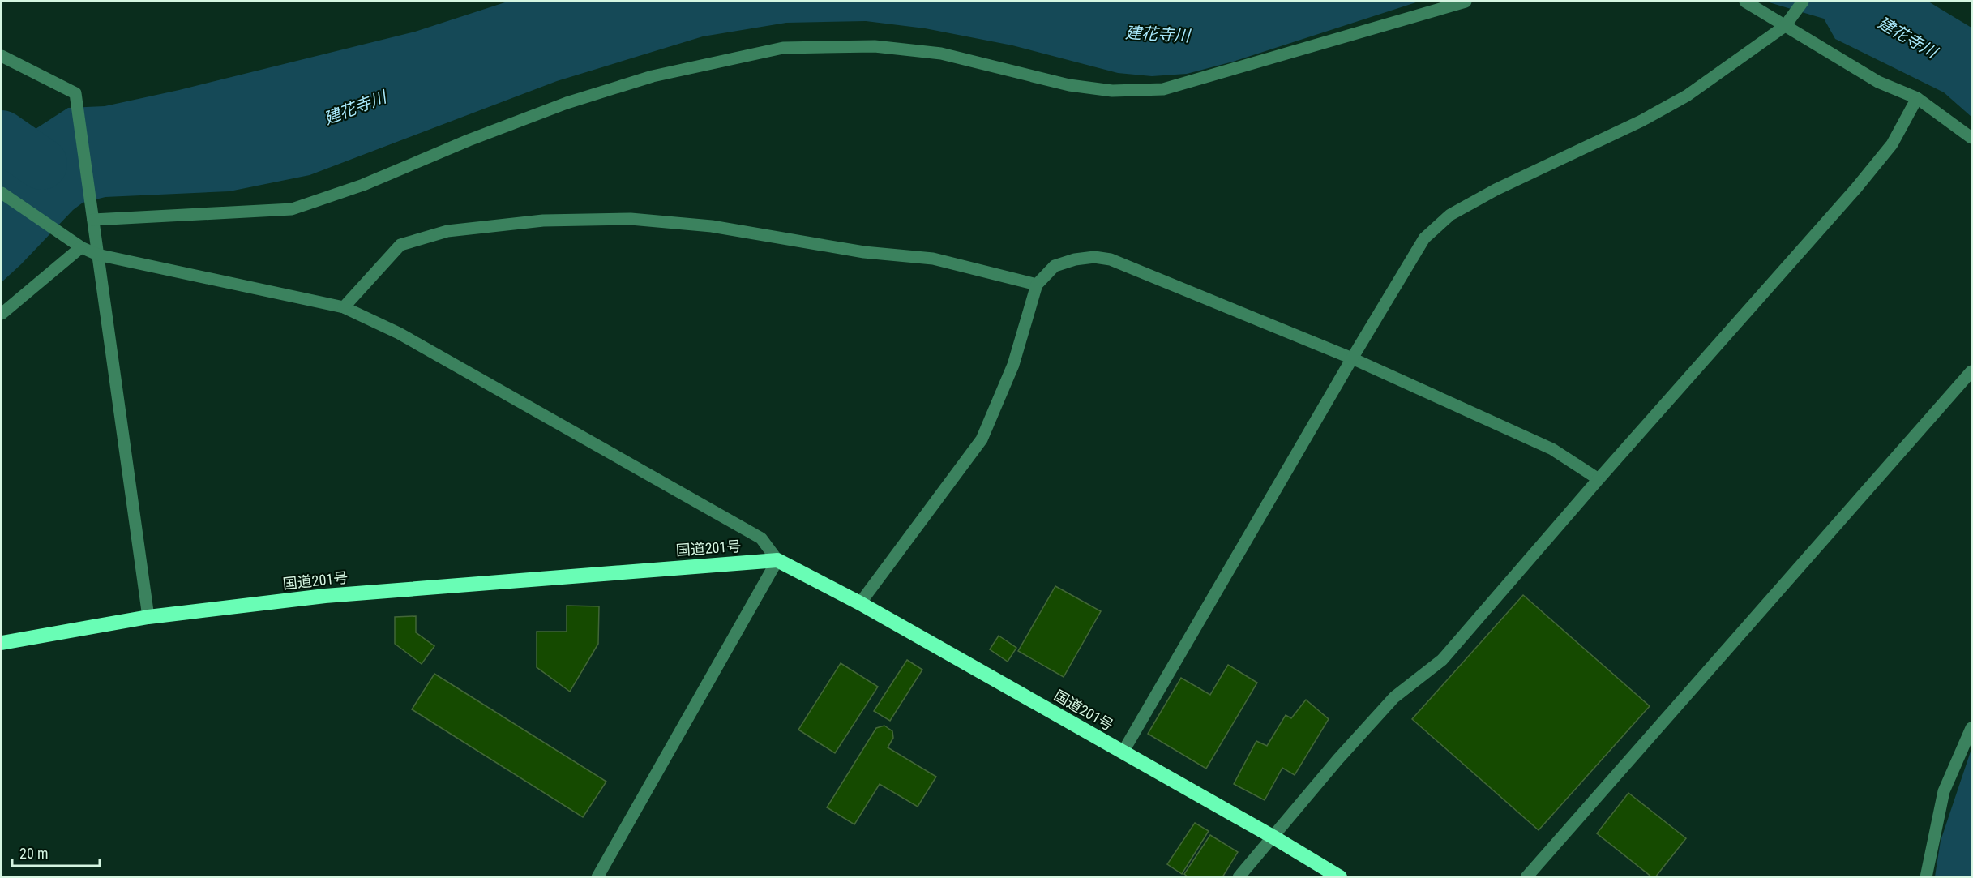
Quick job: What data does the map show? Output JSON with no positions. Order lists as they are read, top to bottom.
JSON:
{
  "streets": {
    "highway": ["国道201号"]
  },
  "water": ["建花寺川"],
  "scale_bar": "20 m"
}
